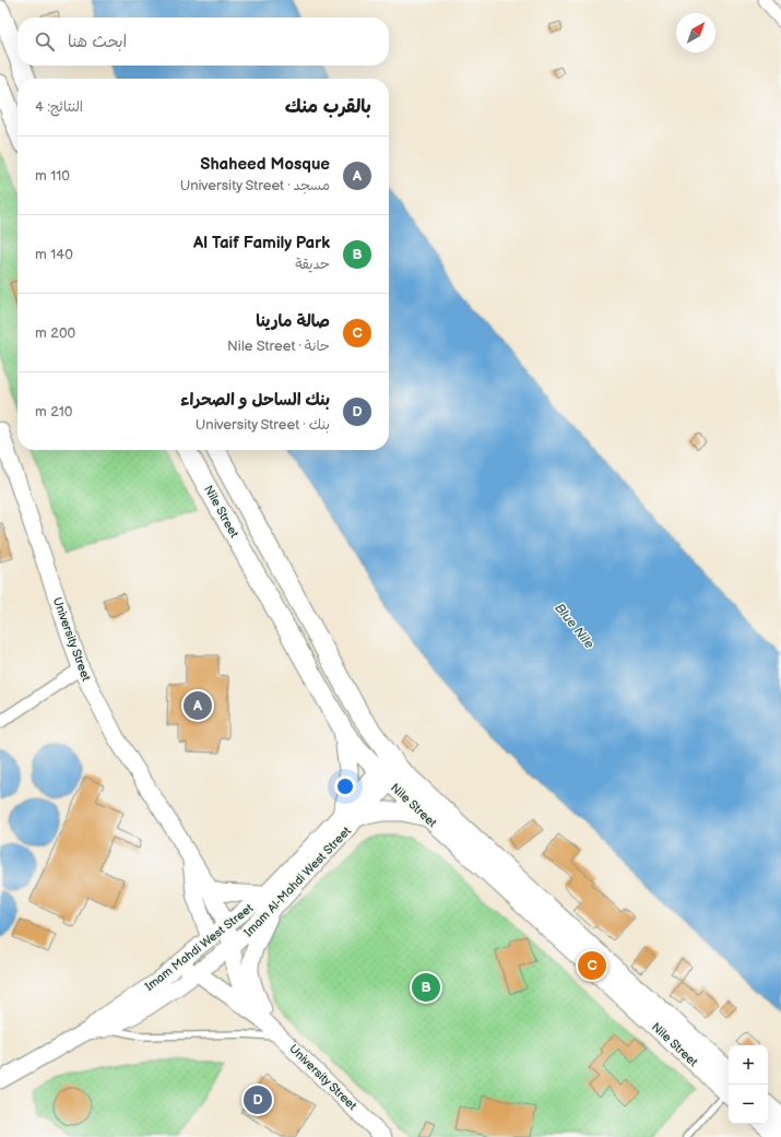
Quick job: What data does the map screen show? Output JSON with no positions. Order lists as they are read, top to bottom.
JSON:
{
  "streets": {
    "main road": [
      "Nile Street",
      "University Street",
      "Imam Al-Mahdi West Street",
      "Imam Mahdi West Street"
    ]
  },
  "crossings": [
    ["Nile Street", "Imam Al-Mahdi West Street"],
    ["Nile Street", "Imam Mahdi West Street"],
    ["University Street", "Imam Al-Mahdi West Street"],
    ["University Street", "Imam Mahdi West Street"],
    ["Imam Al-Mahdi West Street", "Imam Mahdi West Street"]
  ],
  "water": ["Blue Nile"],
  "north": "top right",
  "page": {
    "search": "ابحث هنا",
    "heading": ["بالقرب منك", "النتائج: 4"],
    "list": [
      {
        "mark": "A",
        "name": "Shaheed Mosque",
        "note": "مسجد · University Street",
        "value": "110 m"
      },
      {
        "mark": "B",
        "name": "Al Taif Family Park",
        "note": "حديقة",
        "value": "140 m"
      },
      {
        "mark": "C",
        "name": "صالة مارينا",
        "note": "حانة · Nile Street",
        "value": "200 m"
      },
      {
        "mark": "D",
        "name": "بنك الساحل و الصحراء",
        "note": "بنك · University Street",
        "value": "210 m"
      }
    ],
    "pins": [
      "A",
      "C",
      "B",
      "D"
    ],
    "map_buttons": ["+", "−"]
  }
}
